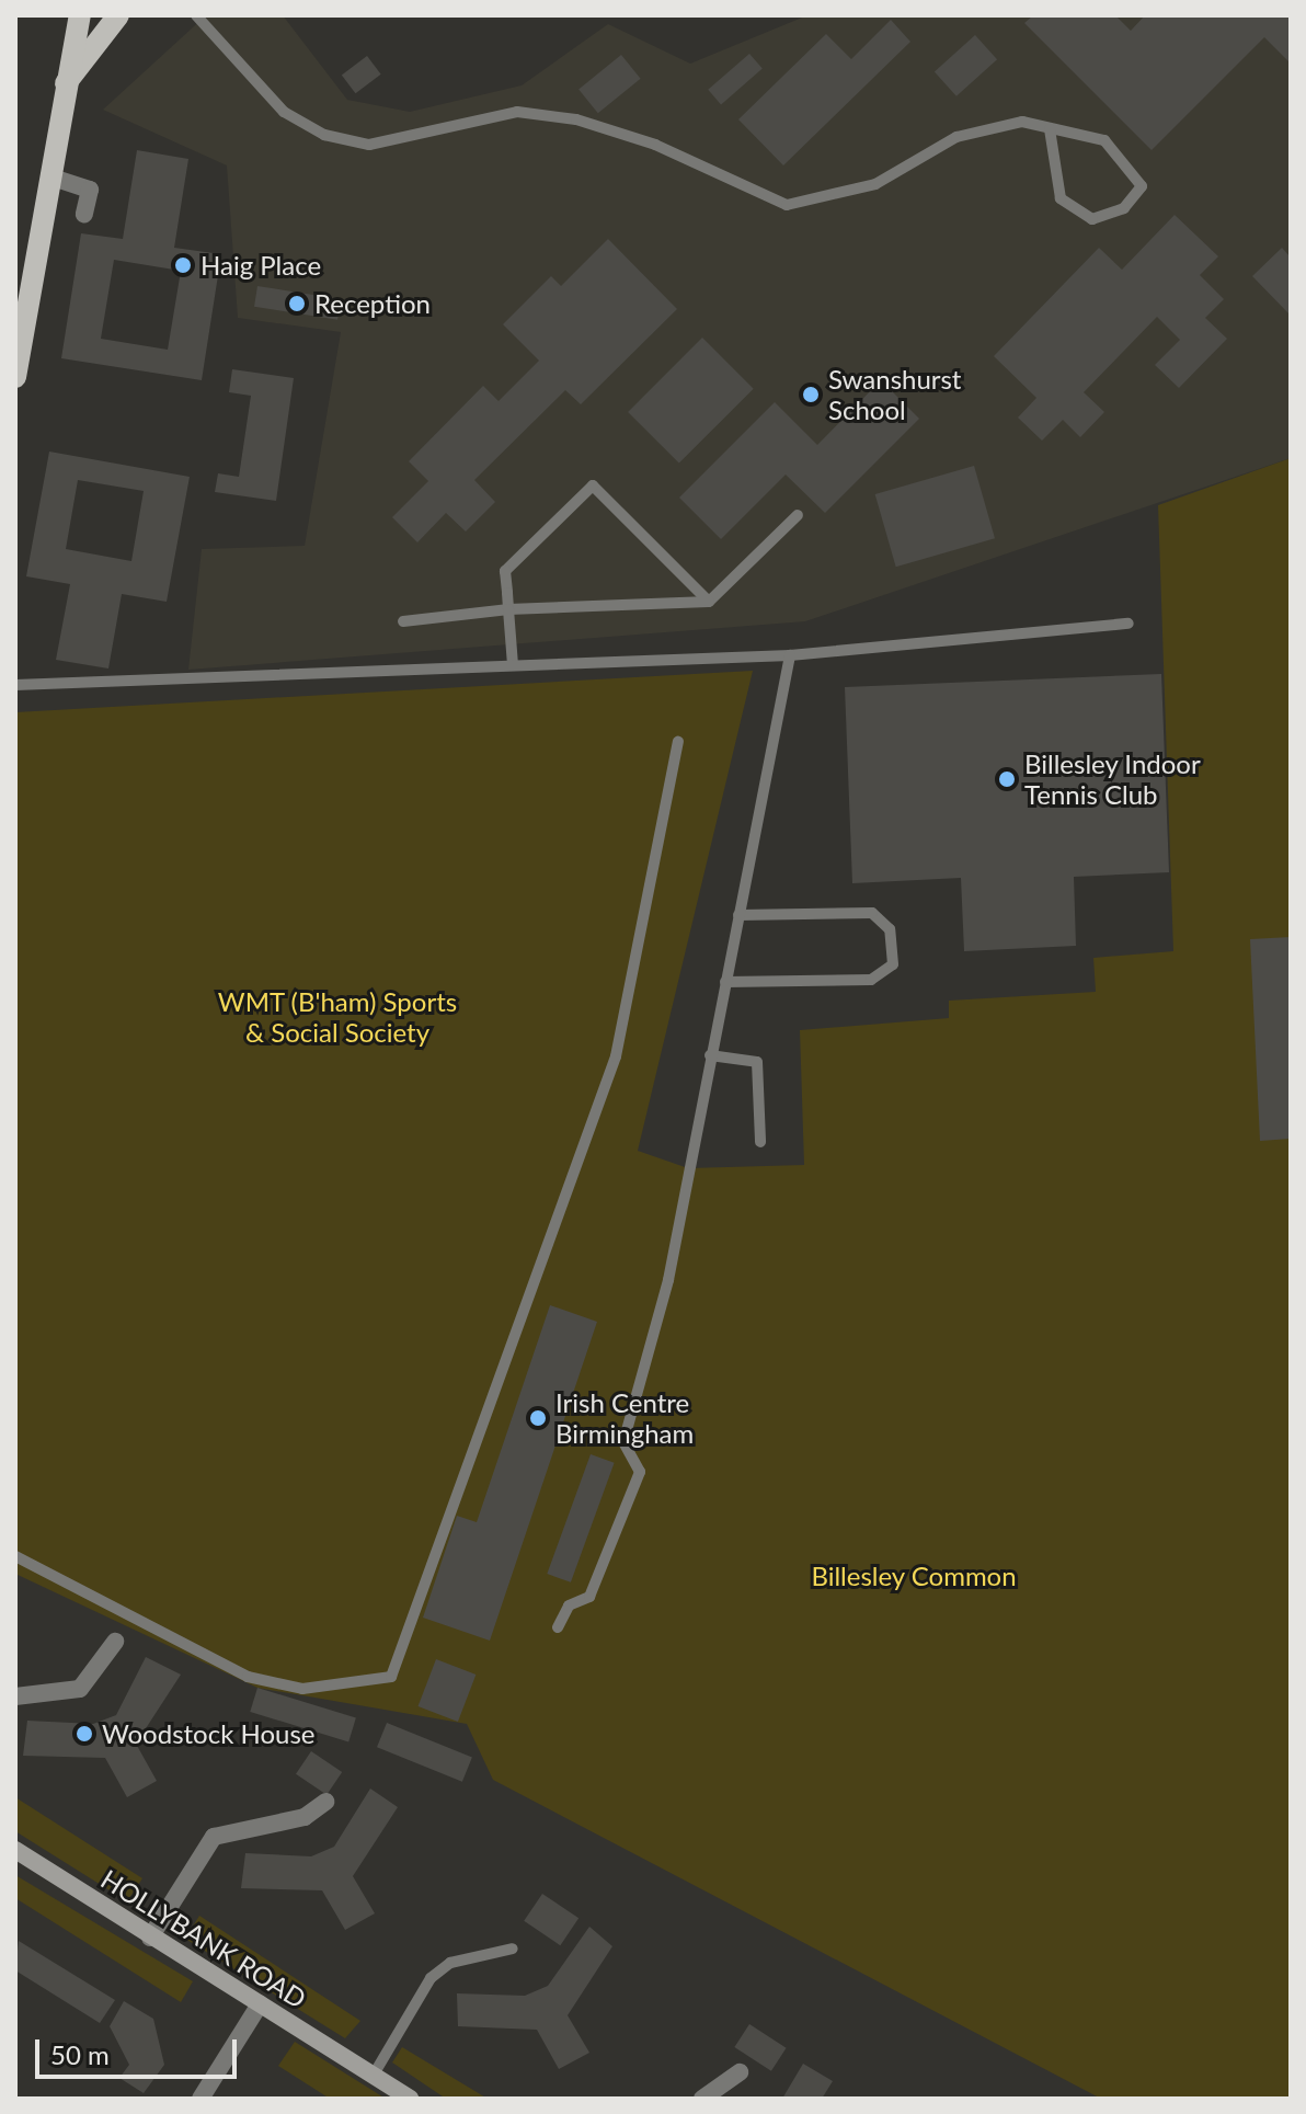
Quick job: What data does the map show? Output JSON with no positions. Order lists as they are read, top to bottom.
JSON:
{
  "streets": {
    "street": ["HOLLYBANK ROAD"]
  },
  "parks": ["WMT (B'ham) Sports & Social Society", "Billesley Common"],
  "places": [
    "Haig Place",
    "Reception",
    "Swanshurst School",
    "Billesley Indoor Tennis Club",
    "Irish Centre Birmingham",
    "Woodstock House"
  ],
  "scale_bar": "50 m"
}
